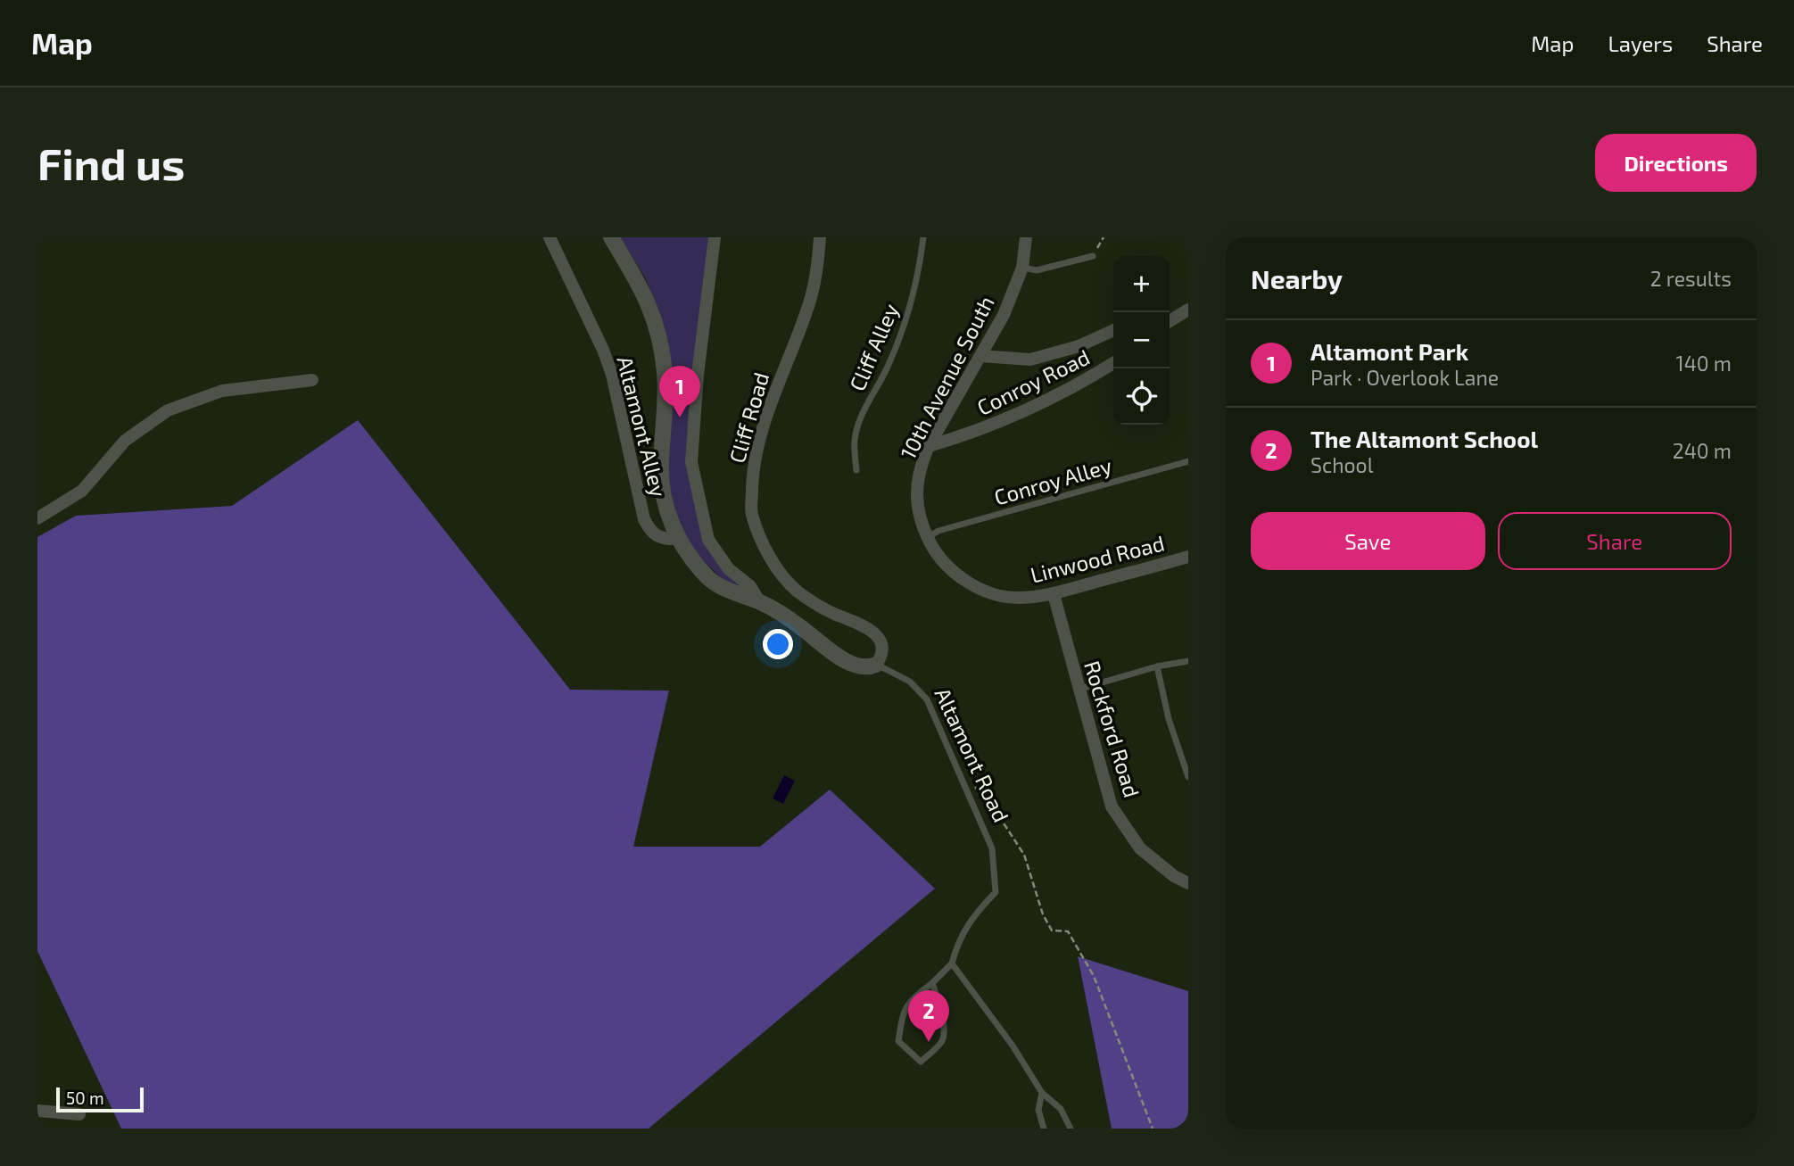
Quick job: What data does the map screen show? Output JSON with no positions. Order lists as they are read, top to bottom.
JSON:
{
  "streets": {
    "street": [
      "10th Avenue South",
      "Conroy Road",
      "Cliff Road",
      "Altamont Alley",
      "Linwood Road",
      "Rockford Road",
      "Altamont Road"
    ],
    "lane": ["Cliff Alley", "Conroy Alley"]
  },
  "crossings": [
    ["10th Avenue South", "Conroy Road"],
    ["10th Avenue South", "Conroy Alley"],
    ["10th Avenue South", "Linwood Road"],
    ["Cliff Road", "Altamont Road"],
    ["Altamont Alley", "Altamont Road"],
    ["Conroy Alley", "Linwood Road"],
    ["Linwood Road", "Rockford Road"]
  ],
  "scale_bar": "50 m",
  "page": {
    "header": "Map",
    "nav": ["Map", "Layers", "Share"],
    "buttons": [
      "Directions",
      ["Save", "Share"]
    ],
    "title": "Find us",
    "heading": ["Nearby", "2 results"],
    "map_buttons": ["+", "−"],
    "list": [
      {
        "mark": "1",
        "name": "Altamont Park",
        "note": "Park · Overlook Lane",
        "value": "140 m"
      },
      {
        "mark": "2",
        "name": "The Altamont School",
        "note": "School",
        "value": "240 m"
      }
    ],
    "pins": ["1", "2"],
    "scale": "50 m"
  }
}
